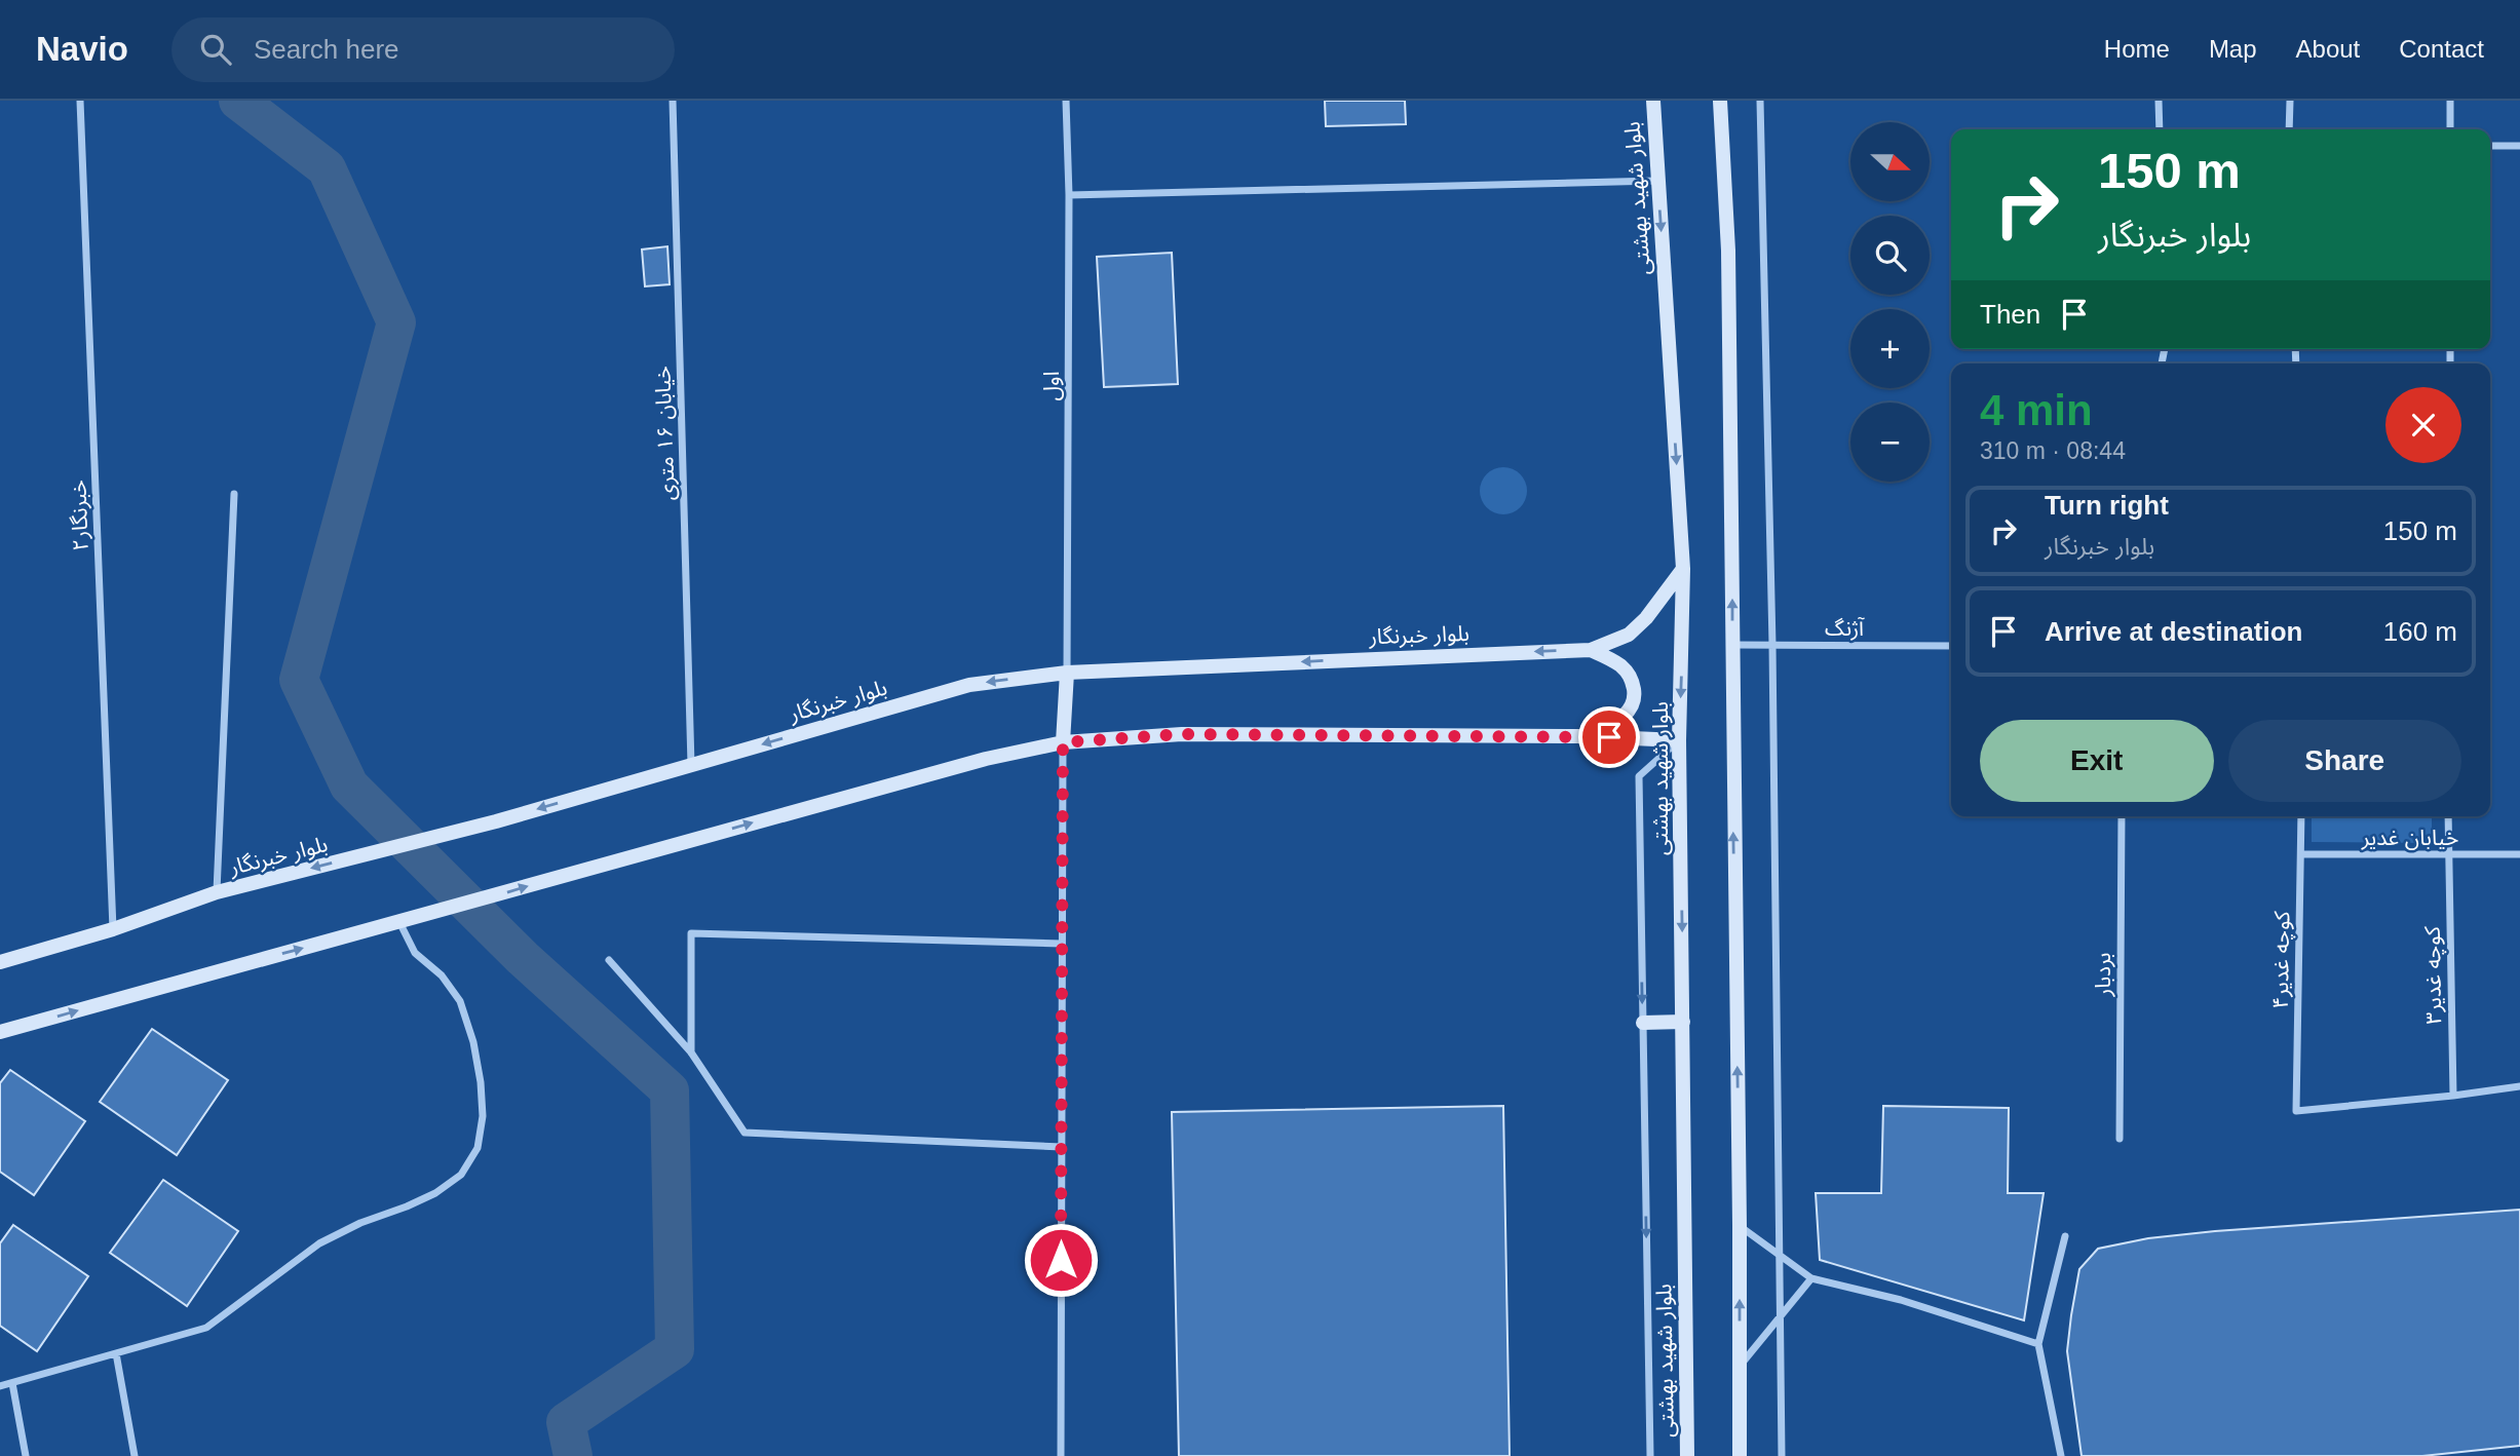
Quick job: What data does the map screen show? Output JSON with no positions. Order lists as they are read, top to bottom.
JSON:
{
  "streets": {
    "main road": ["بلوار شهید بهشتی", "بلوار خبرنگار"],
    "street": [
      "اول",
      "خیابان ۱۶ متری",
      "خبرنگار۲",
      "آژنگ",
      "خیابان غدیر",
      "کوچه غدیر۴",
      "بردبار",
      "کوچه غدیر۳"
    ]
  },
  "crossings": [
    ["بلوار شهید بهشتی", "بلوار خبرنگار"],
    ["اول", "بلوار خبرنگار"],
    ["خیابان ۱۶ متری", "بلوار خبرنگار"],
    ["خبرنگار۲", "بلوار خبرنگار"],
    ["خیابان غدیر", "کوچه غدیر۴"],
    ["خیابان غدیر", "کوچه غدیر۳"],
    ["کوچه غدیر۴", "کوچه غدیر۳"]
  ],
  "north": "right",
  "page": {
    "header": "Navio",
    "search": "Search here",
    "nav": [
      "Home",
      "Map",
      "About",
      "Contact"
    ],
    "map_buttons": ["+", "−"],
    "turn": ["150 m", "بلوار خبرنگار"],
    "then": "Then",
    "heading": ["4 min", "310 m · 08:44"],
    "list": [
      {
        "name": "Turn right",
        "note": "بلوار خبرنگار",
        "value": "150 m"
      },
      {
        "name": "Arrive at destination",
        "value": "160 m"
      }
    ],
    "buttons": ["Exit", "Share"]
  }
}
